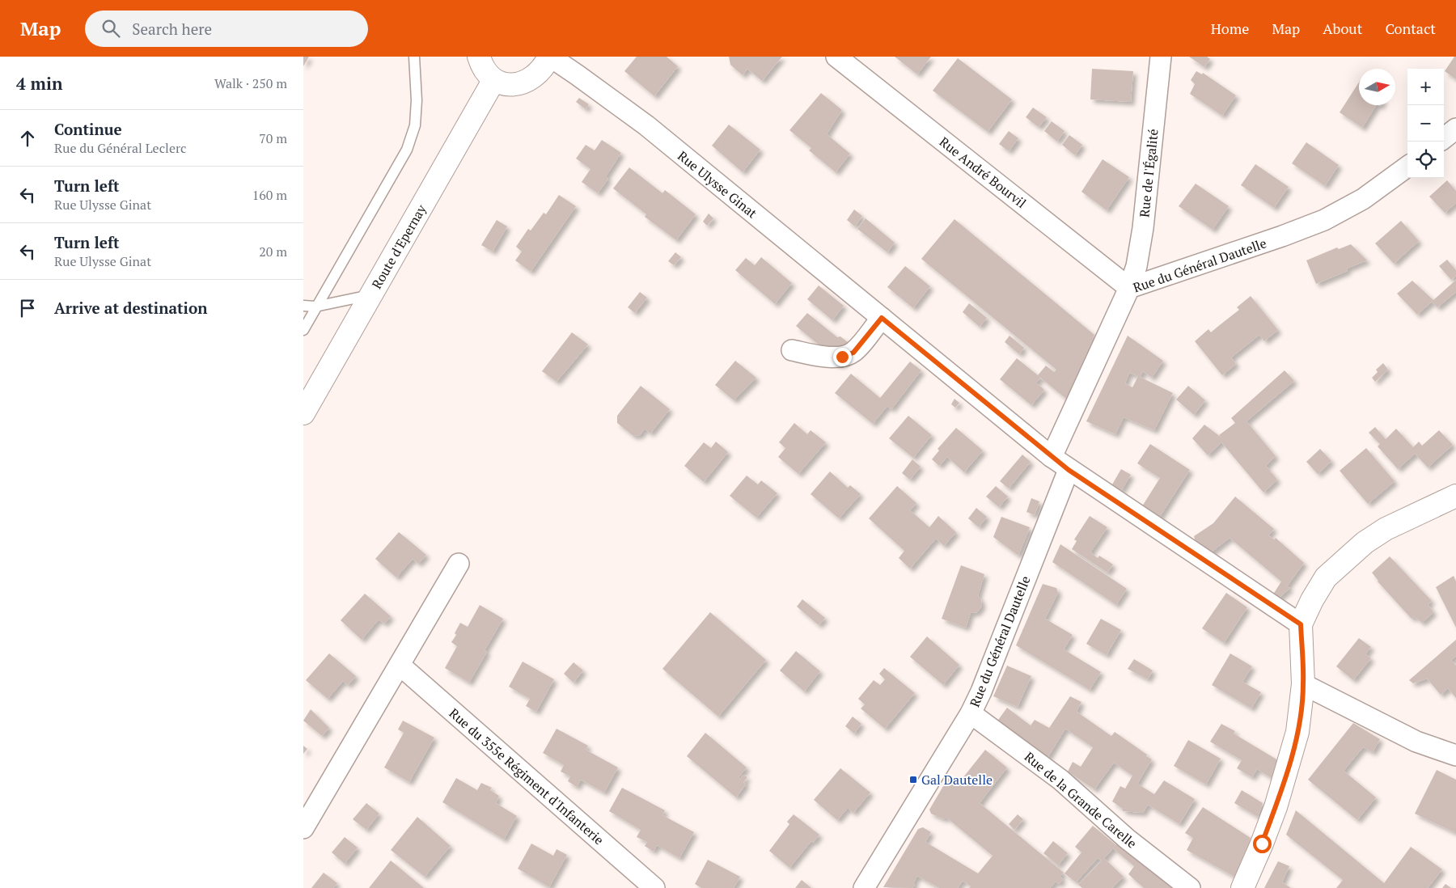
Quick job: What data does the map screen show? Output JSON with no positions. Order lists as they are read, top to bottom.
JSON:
{
  "streets": {
    "main road": ["Route d'Epernay"],
    "street": [
      "Rue André Bourvil",
      "Rue de l'Égalité",
      "Rue Ulysse Ginat",
      "Rue du Général Dautelle",
      "Rue du 355e Régiment d'Infanterie",
      "Rue de la Grande Carelle"
    ]
  },
  "crossings": [
    ["Rue André Bourvil", "Rue de l'Égalité"],
    ["Rue André Bourvil", "Rue du Général Dautelle"],
    ["Rue de l'Égalité", "Rue du Général Dautelle"],
    ["Rue Ulysse Ginat", "Rue du Général Dautelle"],
    ["Rue du Général Dautelle", "Rue de la Grande Carelle"]
  ],
  "places": {
    "transit": ["Gal Dautelle"]
  },
  "north": "right",
  "page": {
    "header": "Map",
    "search": "Search here",
    "nav": [
      "Home",
      "Map",
      "About",
      "Contact"
    ],
    "heading": ["4 min", "Walk · 250 m"],
    "map_buttons": ["+", "−"],
    "list": [
      ["Continue", "Rue du Général Leclerc", "70 m"],
      ["Turn left", "Rue Ulysse Ginat", "160 m"],
      ["Turn left", "Rue Ulysse Ginat", "20 m"],
      "Arrive at destination"
    ]
  }
}
